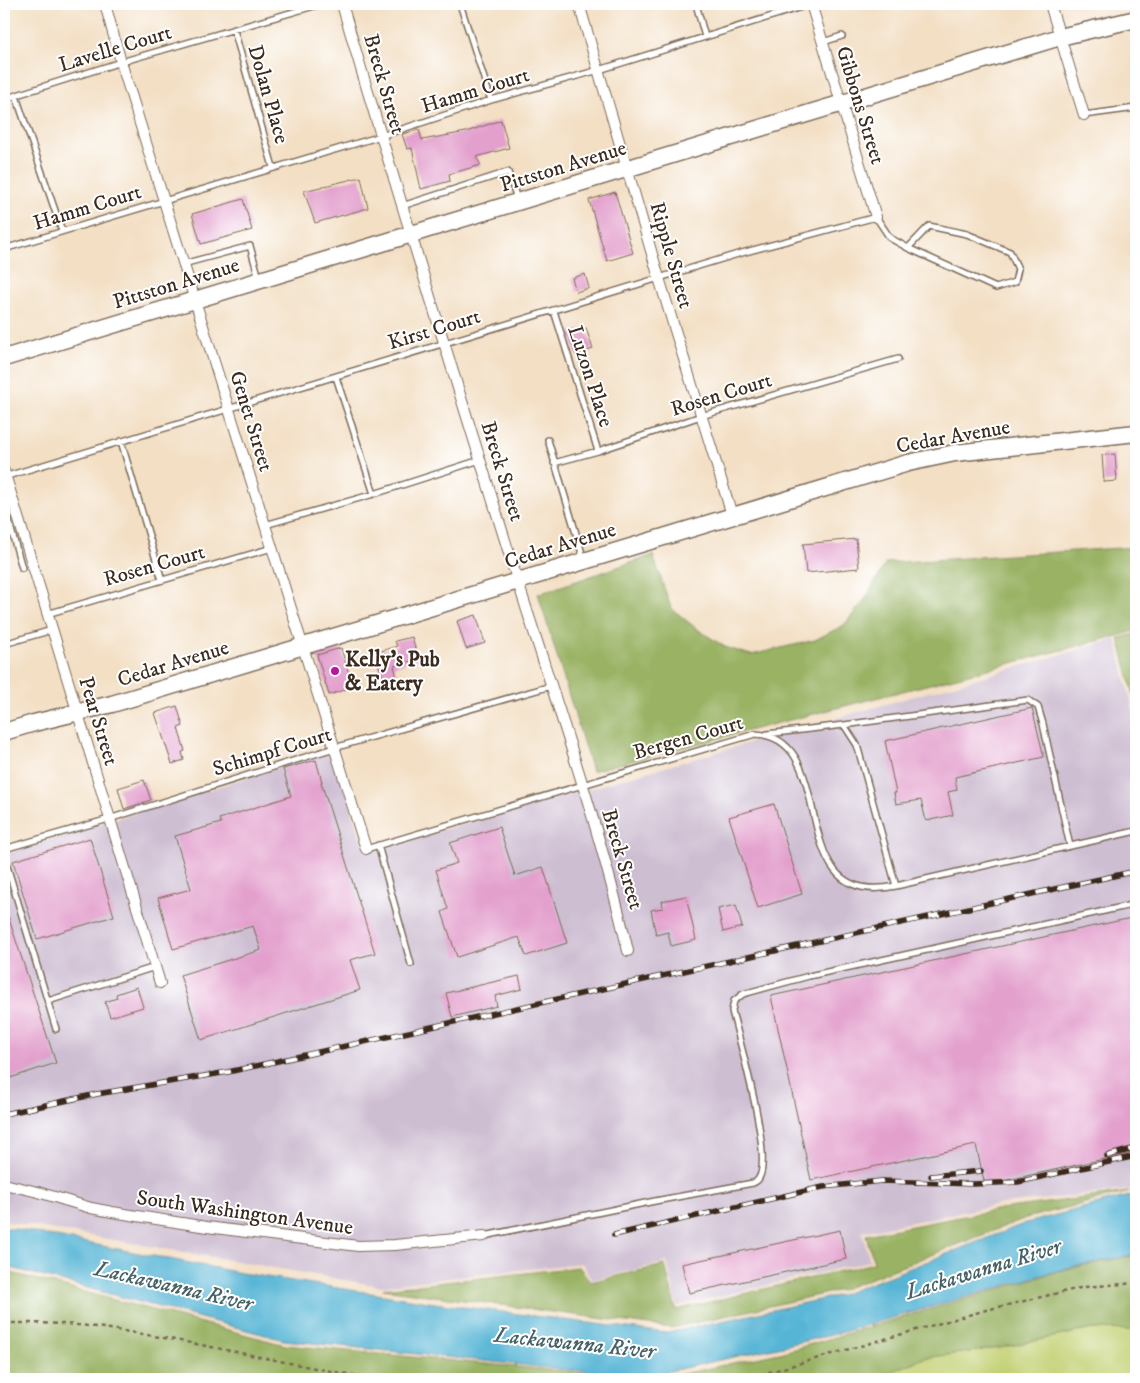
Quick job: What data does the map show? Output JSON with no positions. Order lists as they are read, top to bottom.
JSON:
{
  "streets": {
    "main road": ["Pittston Avenue", "Cedar Avenue"],
    "street": [
      "Breck Street",
      "Gibbons Street",
      "Ripple Street",
      "Genet Street",
      "Pear Street",
      "South Washington Avenue"
    ],
    "lane": [
      "Lavelle Court",
      "Hamm Court",
      "Dolan Place",
      "Kirst Court",
      "Luzon Place",
      "Rosen Court",
      "Bergen Court",
      "Schimpf Court"
    ]
  },
  "crossings": [
    ["Lavelle Court", "Dolan Place"],
    ["Lavelle Court", "Genet Street"],
    ["Breck Street", "Hamm Court"],
    ["Breck Street", "Pittston Avenue"],
    ["Breck Street", "Kirst Court"],
    ["Breck Street", "Cedar Avenue"],
    ["Breck Street", "Bergen Court"],
    ["Breck Street", "Schimpf Court"],
    ["Hamm Court", "Dolan Place"],
    ["Hamm Court", "Gibbons Street"],
    ["Hamm Court", "Ripple Street"],
    ["Hamm Court", "Genet Street"],
    ["Gibbons Street", "Pittston Avenue"],
    ["Gibbons Street", "Kirst Court"],
    ["Pittston Avenue", "Ripple Street"],
    ["Pittston Avenue", "Genet Street"],
    ["Ripple Street", "Kirst Court"],
    ["Ripple Street", "Rosen Court"],
    ["Ripple Street", "Cedar Avenue"],
    ["Kirst Court", "Luzon Place"],
    ["Kirst Court", "Genet Street"],
    ["Kirst Court", "Pear Street"],
    ["Luzon Place", "Rosen Court"],
    ["Rosen Court", "Genet Street"],
    ["Rosen Court", "Pear Street"],
    ["Genet Street", "Cedar Avenue"],
    ["Genet Street", "Bergen Court"],
    ["Genet Street", "Schimpf Court"],
    ["Cedar Avenue", "Pear Street"],
    ["Pear Street", "Schimpf Court"]
  ],
  "water": ["Lackawanna River"],
  "places": ["Kelly's Pub & Eatery"]
}
